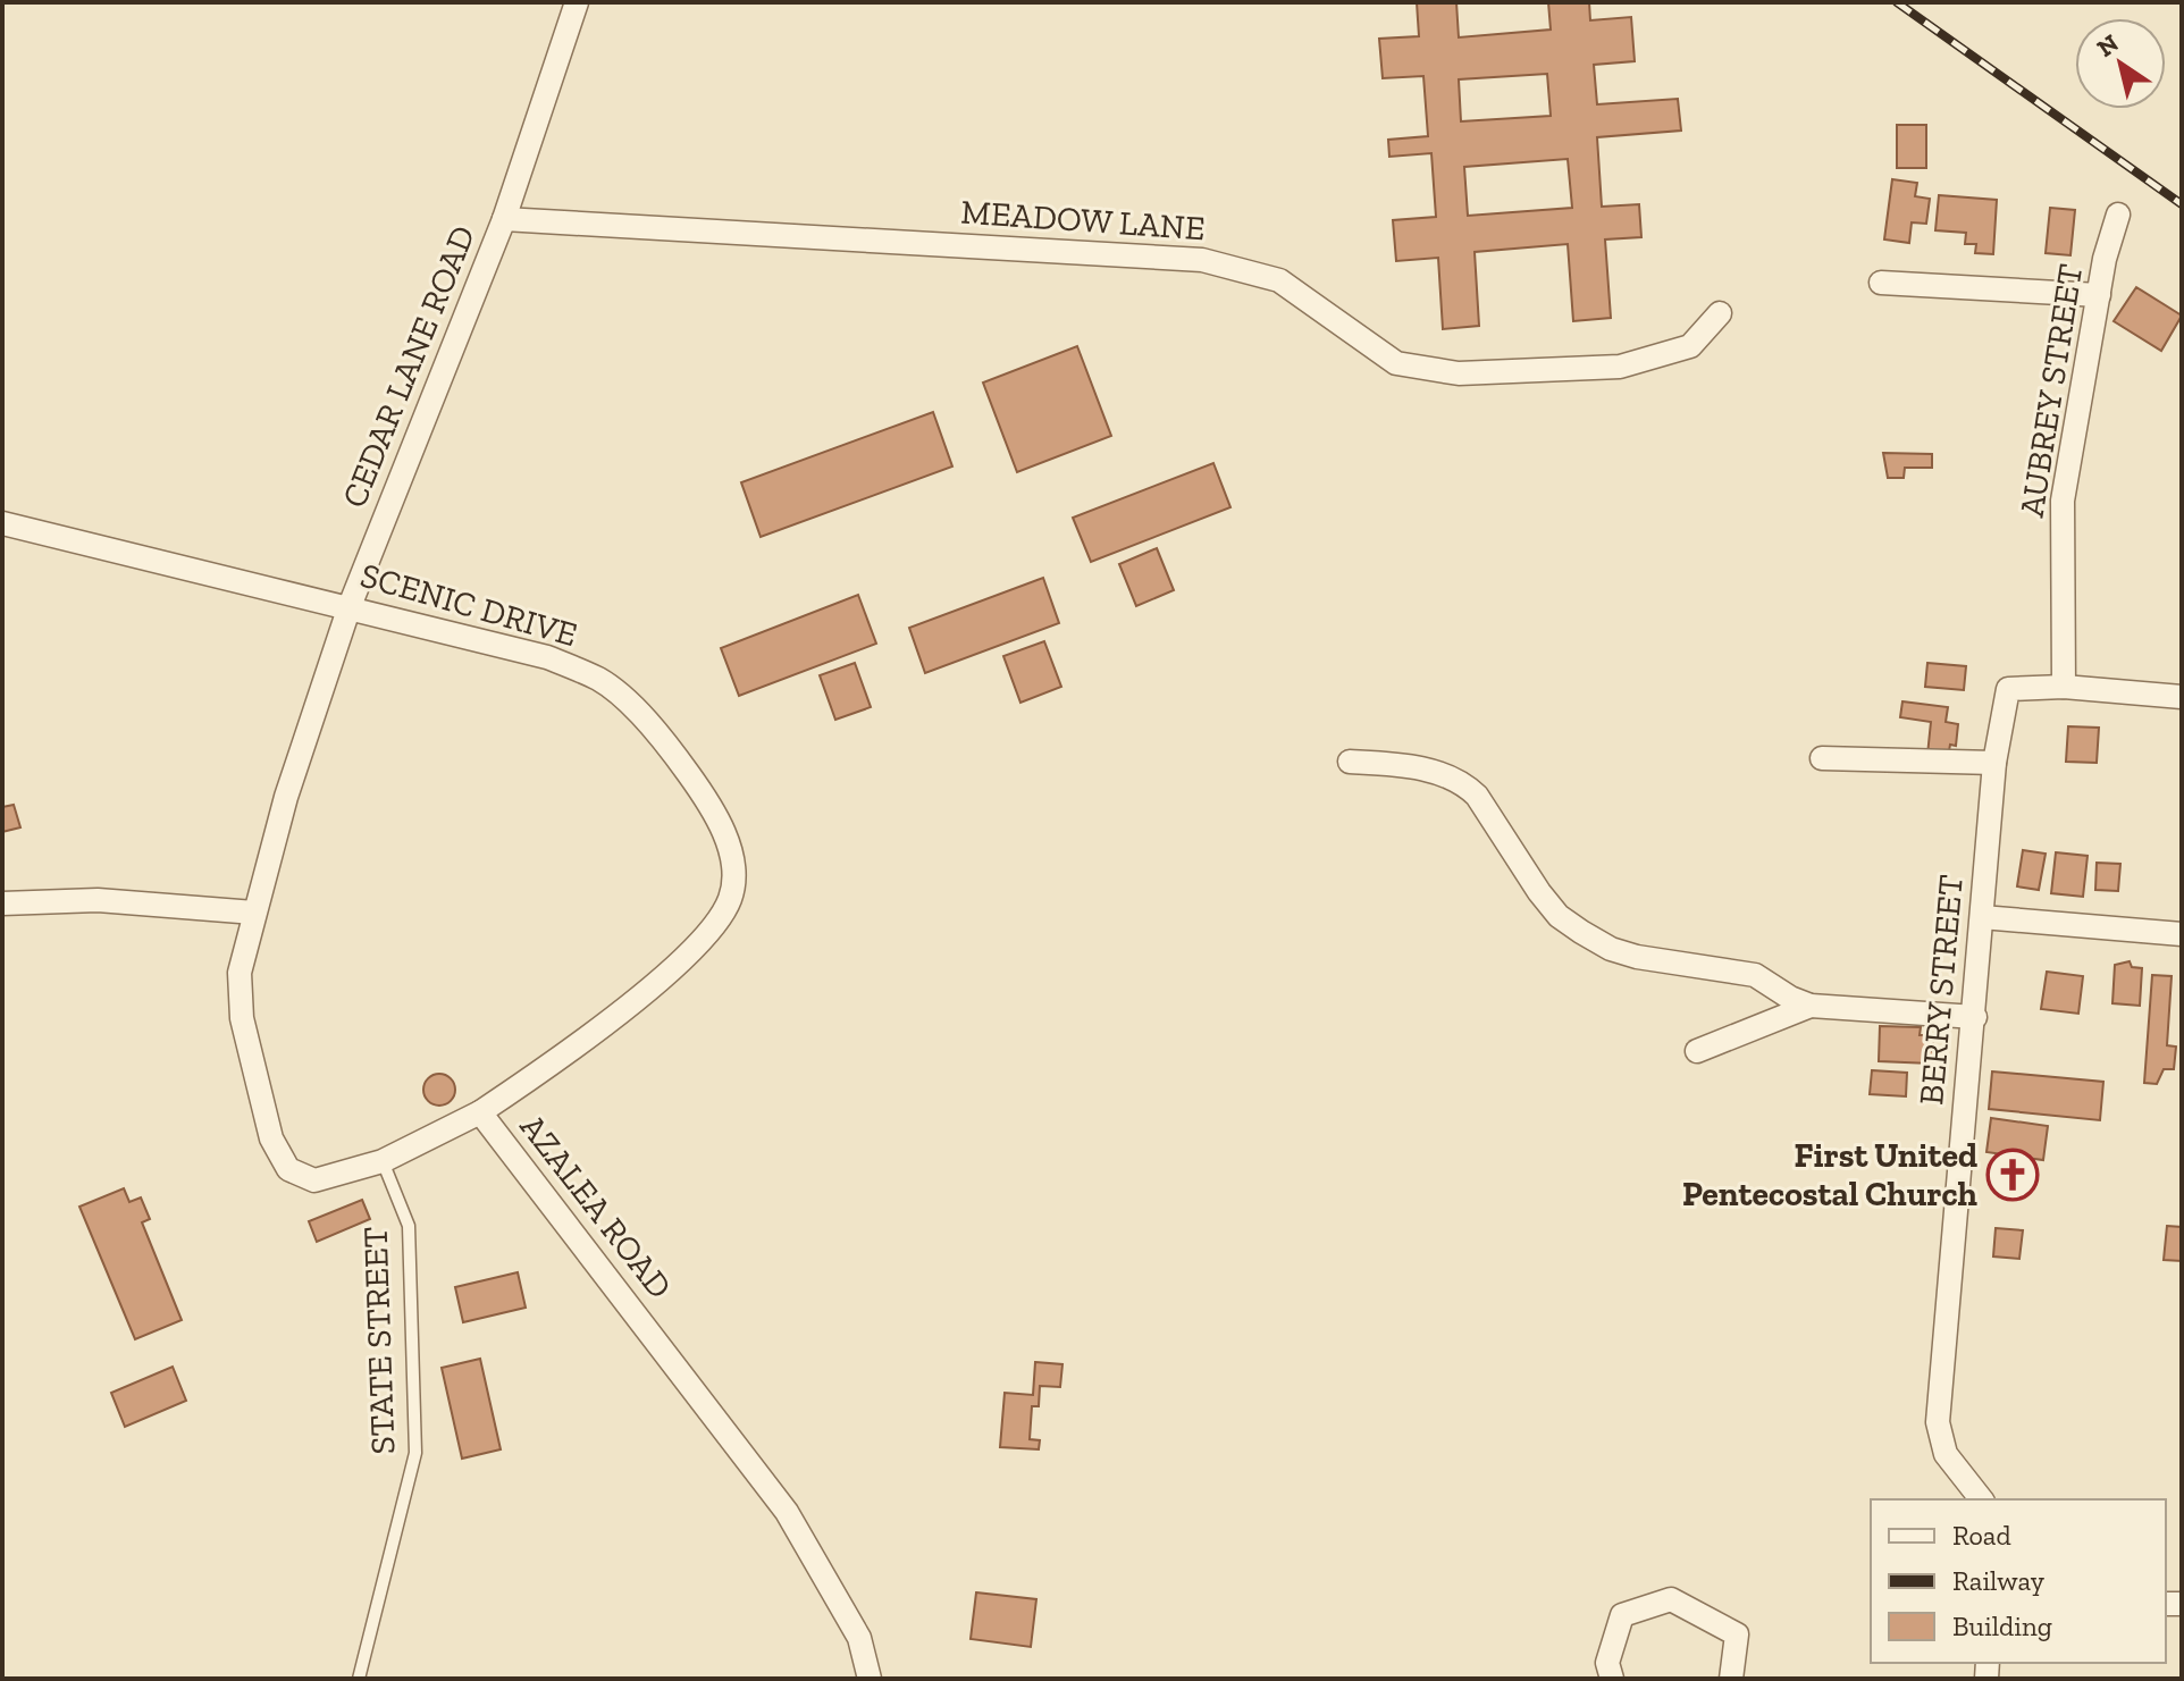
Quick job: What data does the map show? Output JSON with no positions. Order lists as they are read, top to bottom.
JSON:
{
  "streets": {
    "street": [
      "MEADOW LANE",
      "CEDAR LANE ROAD",
      "AUBREY STREET",
      "SCENIC DRIVE",
      "BERRY STREET",
      "AZALEA ROAD"
    ],
    "lane": ["STATE STREET"]
  },
  "crossings": [
    ["MEADOW LANE", "CEDAR LANE ROAD"],
    ["CEDAR LANE ROAD", "SCENIC DRIVE"],
    ["CEDAR LANE ROAD", "AZALEA ROAD"],
    ["AUBREY STREET", "BERRY STREET"],
    ["SCENIC DRIVE", "AZALEA ROAD"],
    ["AZALEA ROAD", "STATE STREET"]
  ],
  "places": {
    "church": ["First United Pentecostal Church"]
  },
  "legend": ["Road", "Railway", "Building"],
  "north": "top left"
}
